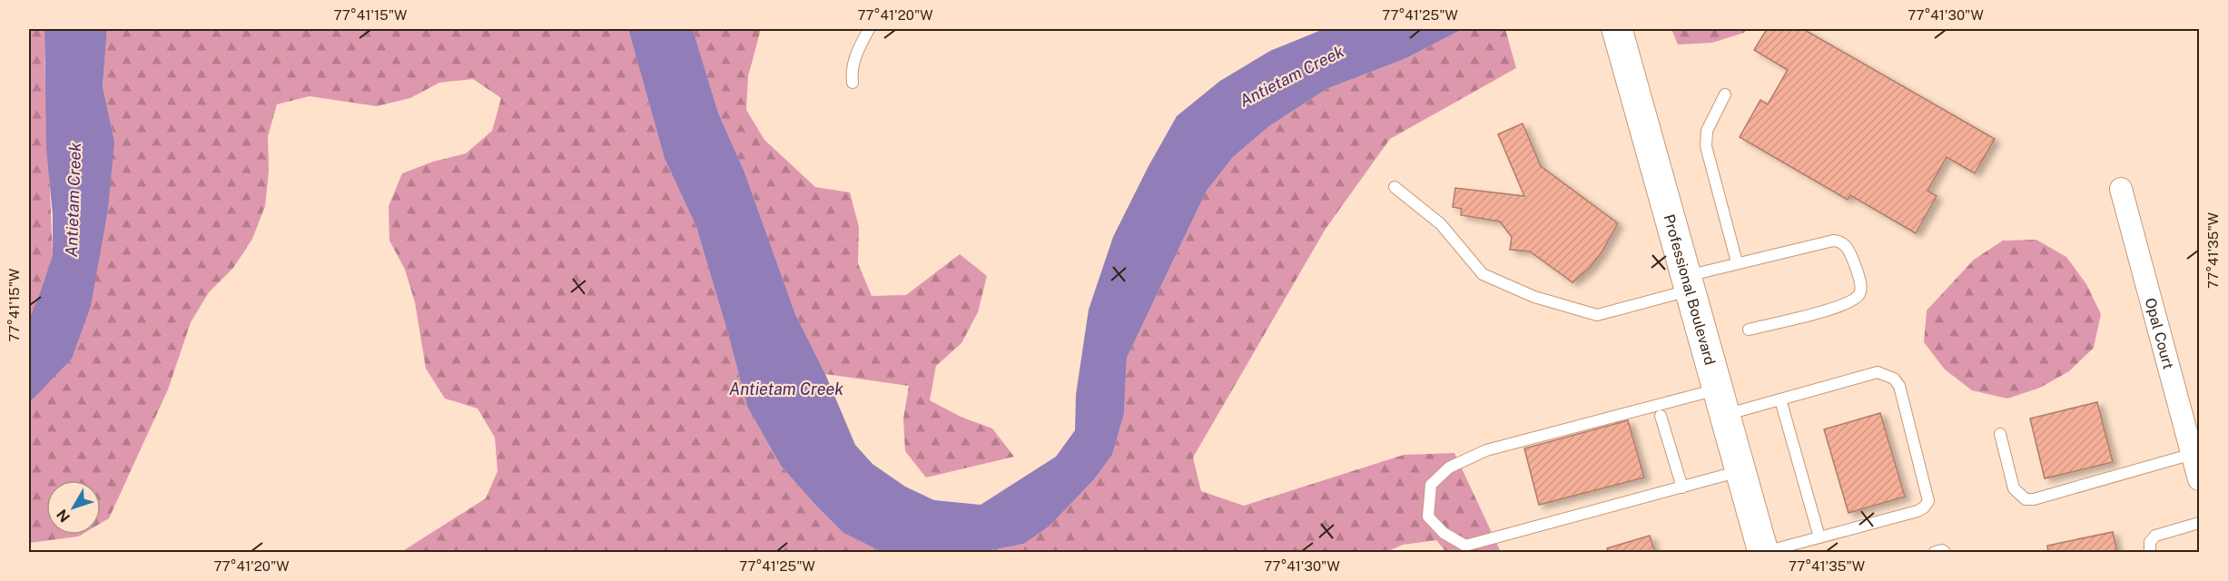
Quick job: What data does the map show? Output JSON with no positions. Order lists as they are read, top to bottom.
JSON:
{
  "streets": {
    "street": ["Professional Boulevard", "Opal Court"]
  },
  "water": ["Antietam Creek"],
  "north": "bottom left",
  "coordinates": [
    "77°41'15\"W",
    "77°41'20\"W",
    "77°41'25\"W",
    "77°41'30\"W",
    "77°41'35\"W"
  ]
}
